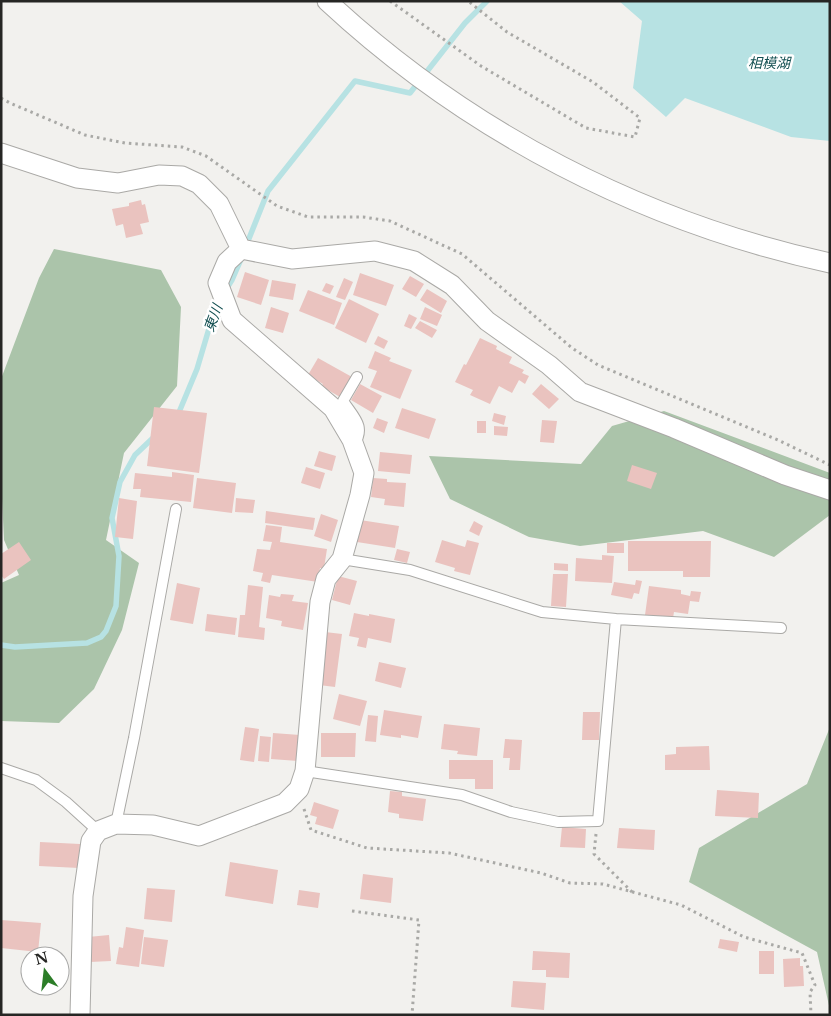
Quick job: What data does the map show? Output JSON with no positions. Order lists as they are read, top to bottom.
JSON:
{
  "water": ["相模湖", "東川"],
  "north": "top"
}
